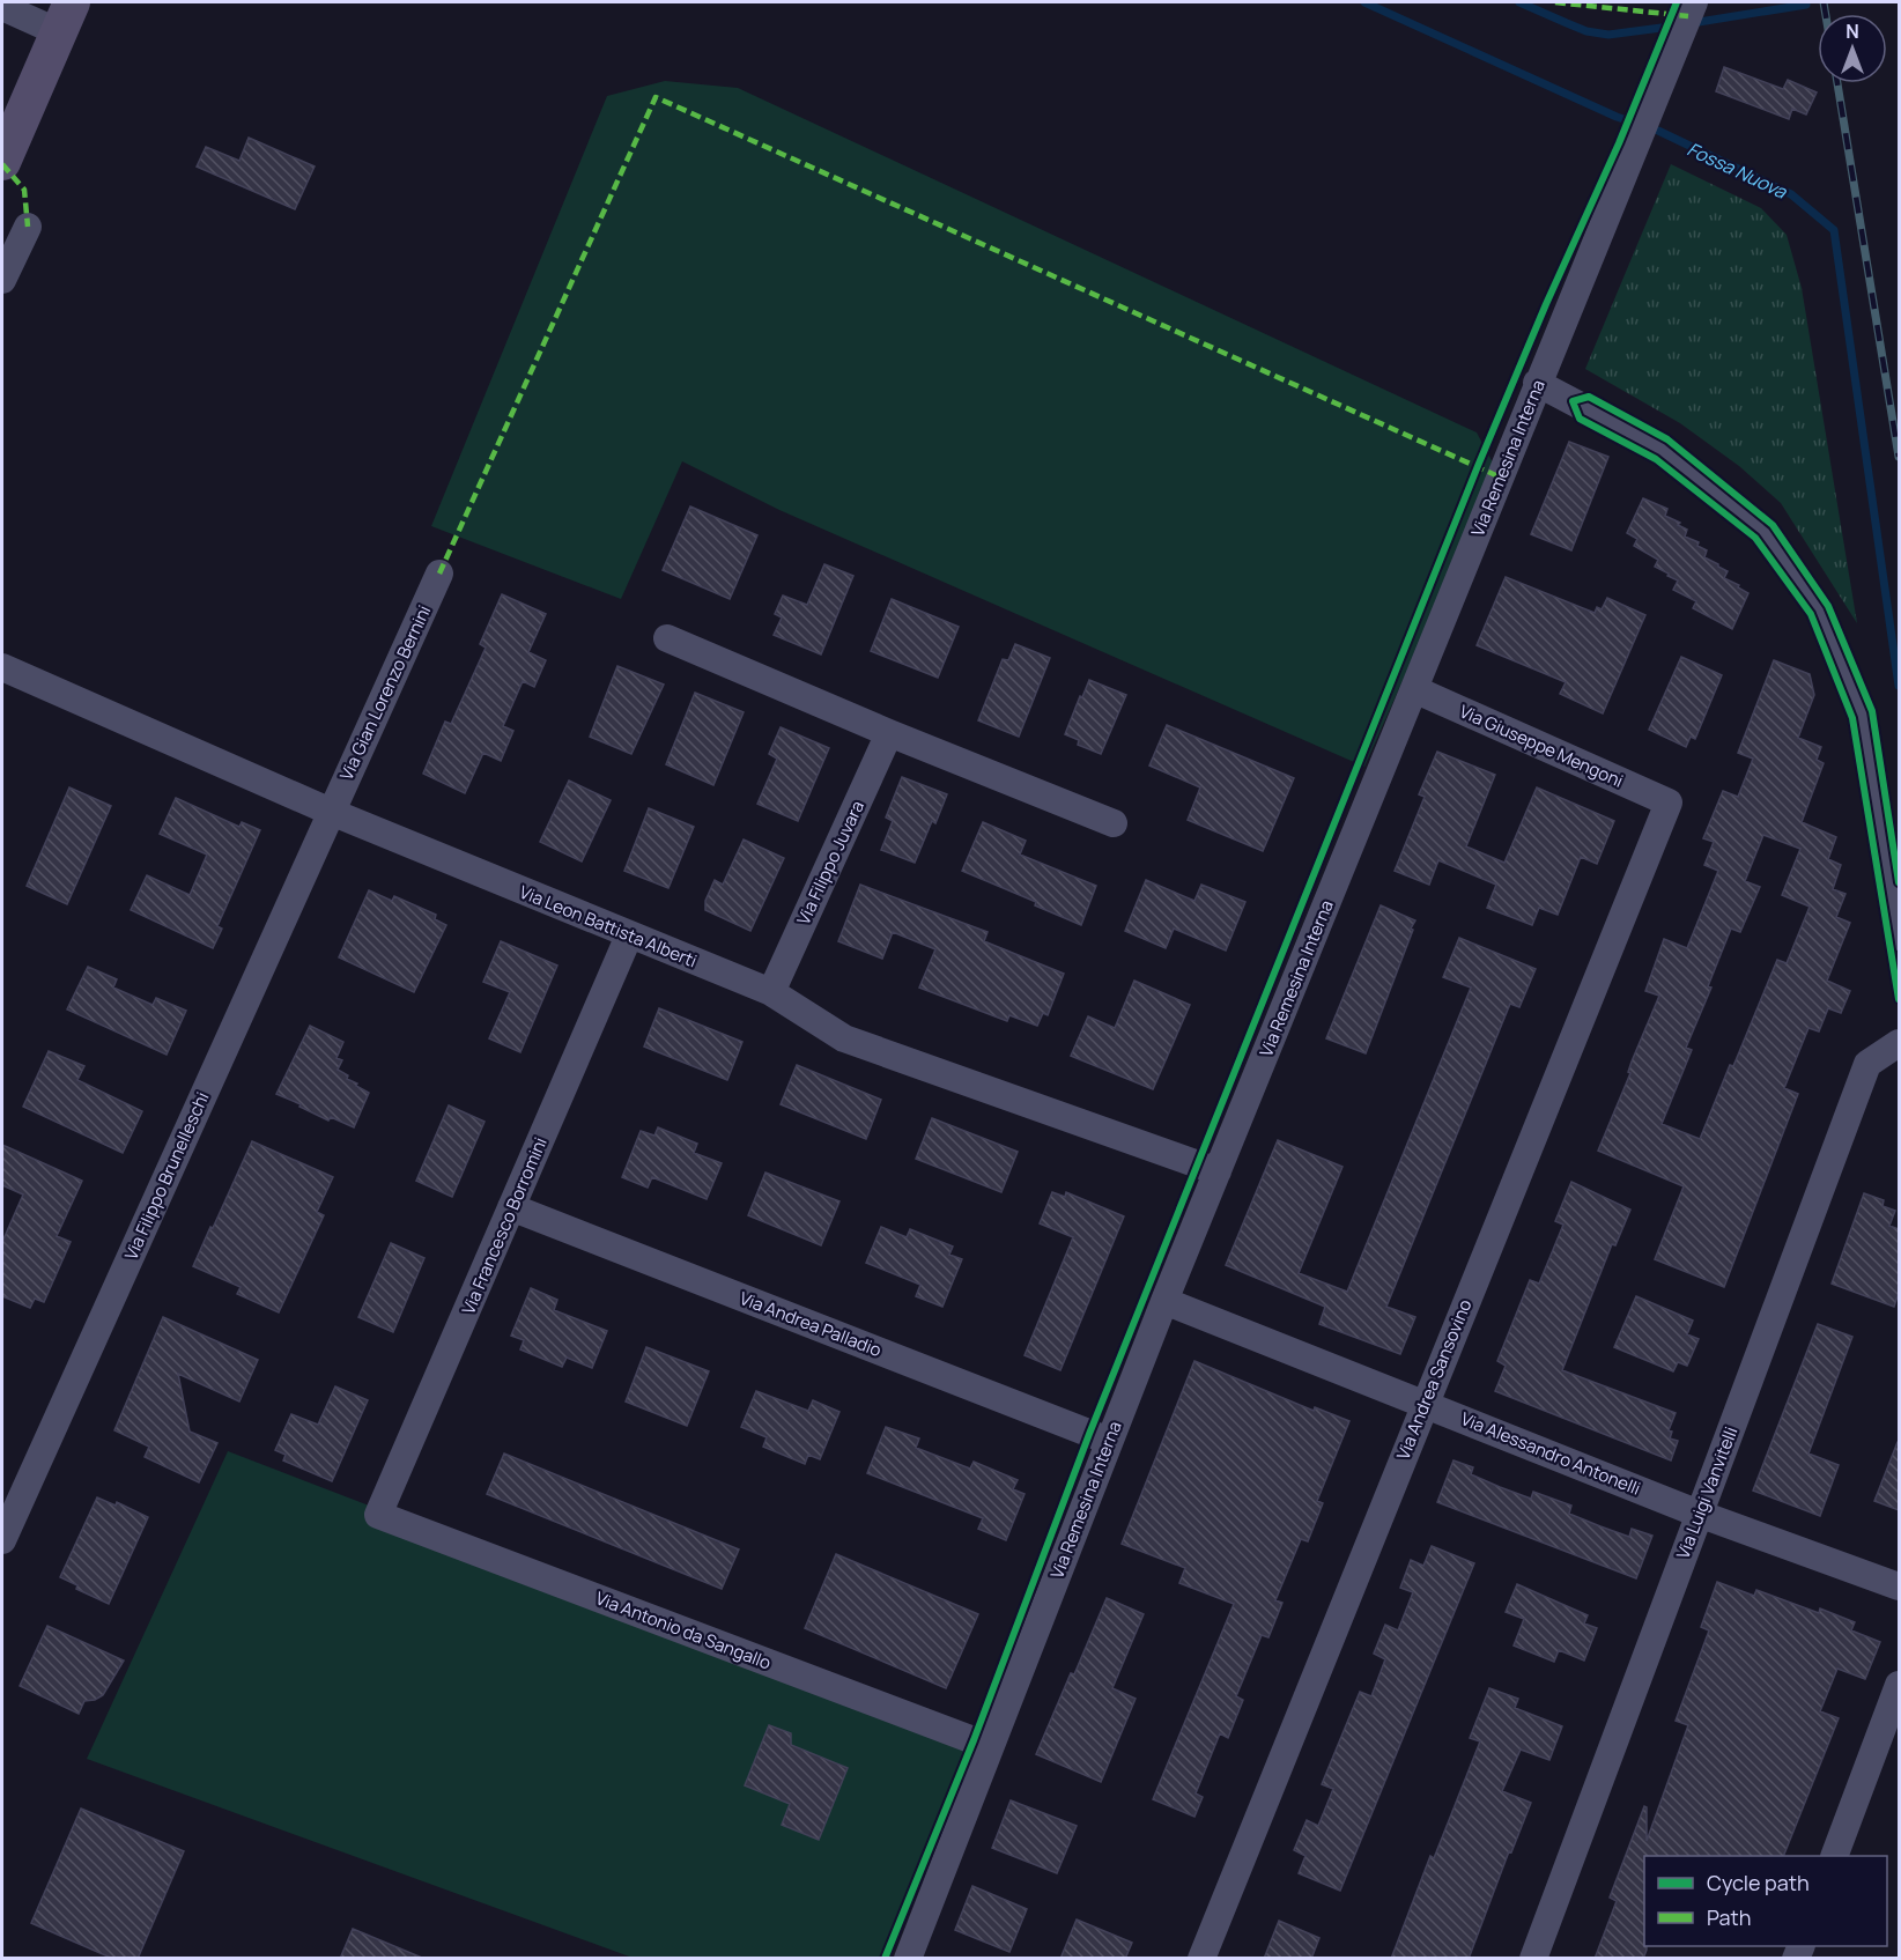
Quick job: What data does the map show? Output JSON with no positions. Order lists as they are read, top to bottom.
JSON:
{
  "streets": {
    "street": [
      "Via Remesina Interna",
      "Via Gian Lorenzo Bernini",
      "Via Giuseppe Mengoni",
      "Via Filippo Juvara",
      "Via Leon Battista Alberti",
      "Via Filippo Brunelleschi",
      "Via Francesco Borromini",
      "Via Andrea Palladio",
      "Via Andrea Sansovino",
      "Via Alessandro Antonelli",
      "Via Luigi Vanvitelli",
      "Via Antonio da Sangallo"
    ]
  },
  "crossings": [
    ["Via Remesina Interna", "Via Giuseppe Mengoni"],
    ["Via Remesina Interna", "Via Leon Battista Alberti"],
    ["Via Remesina Interna", "Via Andrea Palladio"],
    ["Via Remesina Interna", "Via Alessandro Antonelli"],
    ["Via Remesina Interna", "Via Antonio da Sangallo"],
    ["Via Gian Lorenzo Bernini", "Via Leon Battista Alberti"],
    ["Via Gian Lorenzo Bernini", "Via Filippo Brunelleschi"],
    ["Via Giuseppe Mengoni", "Via Andrea Sansovino"],
    ["Via Filippo Juvara", "Via Leon Battista Alberti"],
    ["Via Leon Battista Alberti", "Via Filippo Brunelleschi"],
    ["Via Leon Battista Alberti", "Via Francesco Borromini"],
    ["Via Francesco Borromini", "Via Andrea Palladio"],
    ["Via Francesco Borromini", "Via Antonio da Sangallo"],
    ["Via Andrea Sansovino", "Via Alessandro Antonelli"],
    ["Via Alessandro Antonelli", "Via Luigi Vanvitelli"]
  ],
  "water": ["Fossa Nuova"],
  "legend": ["Cycle path", "Path"],
  "north": "top"
}
